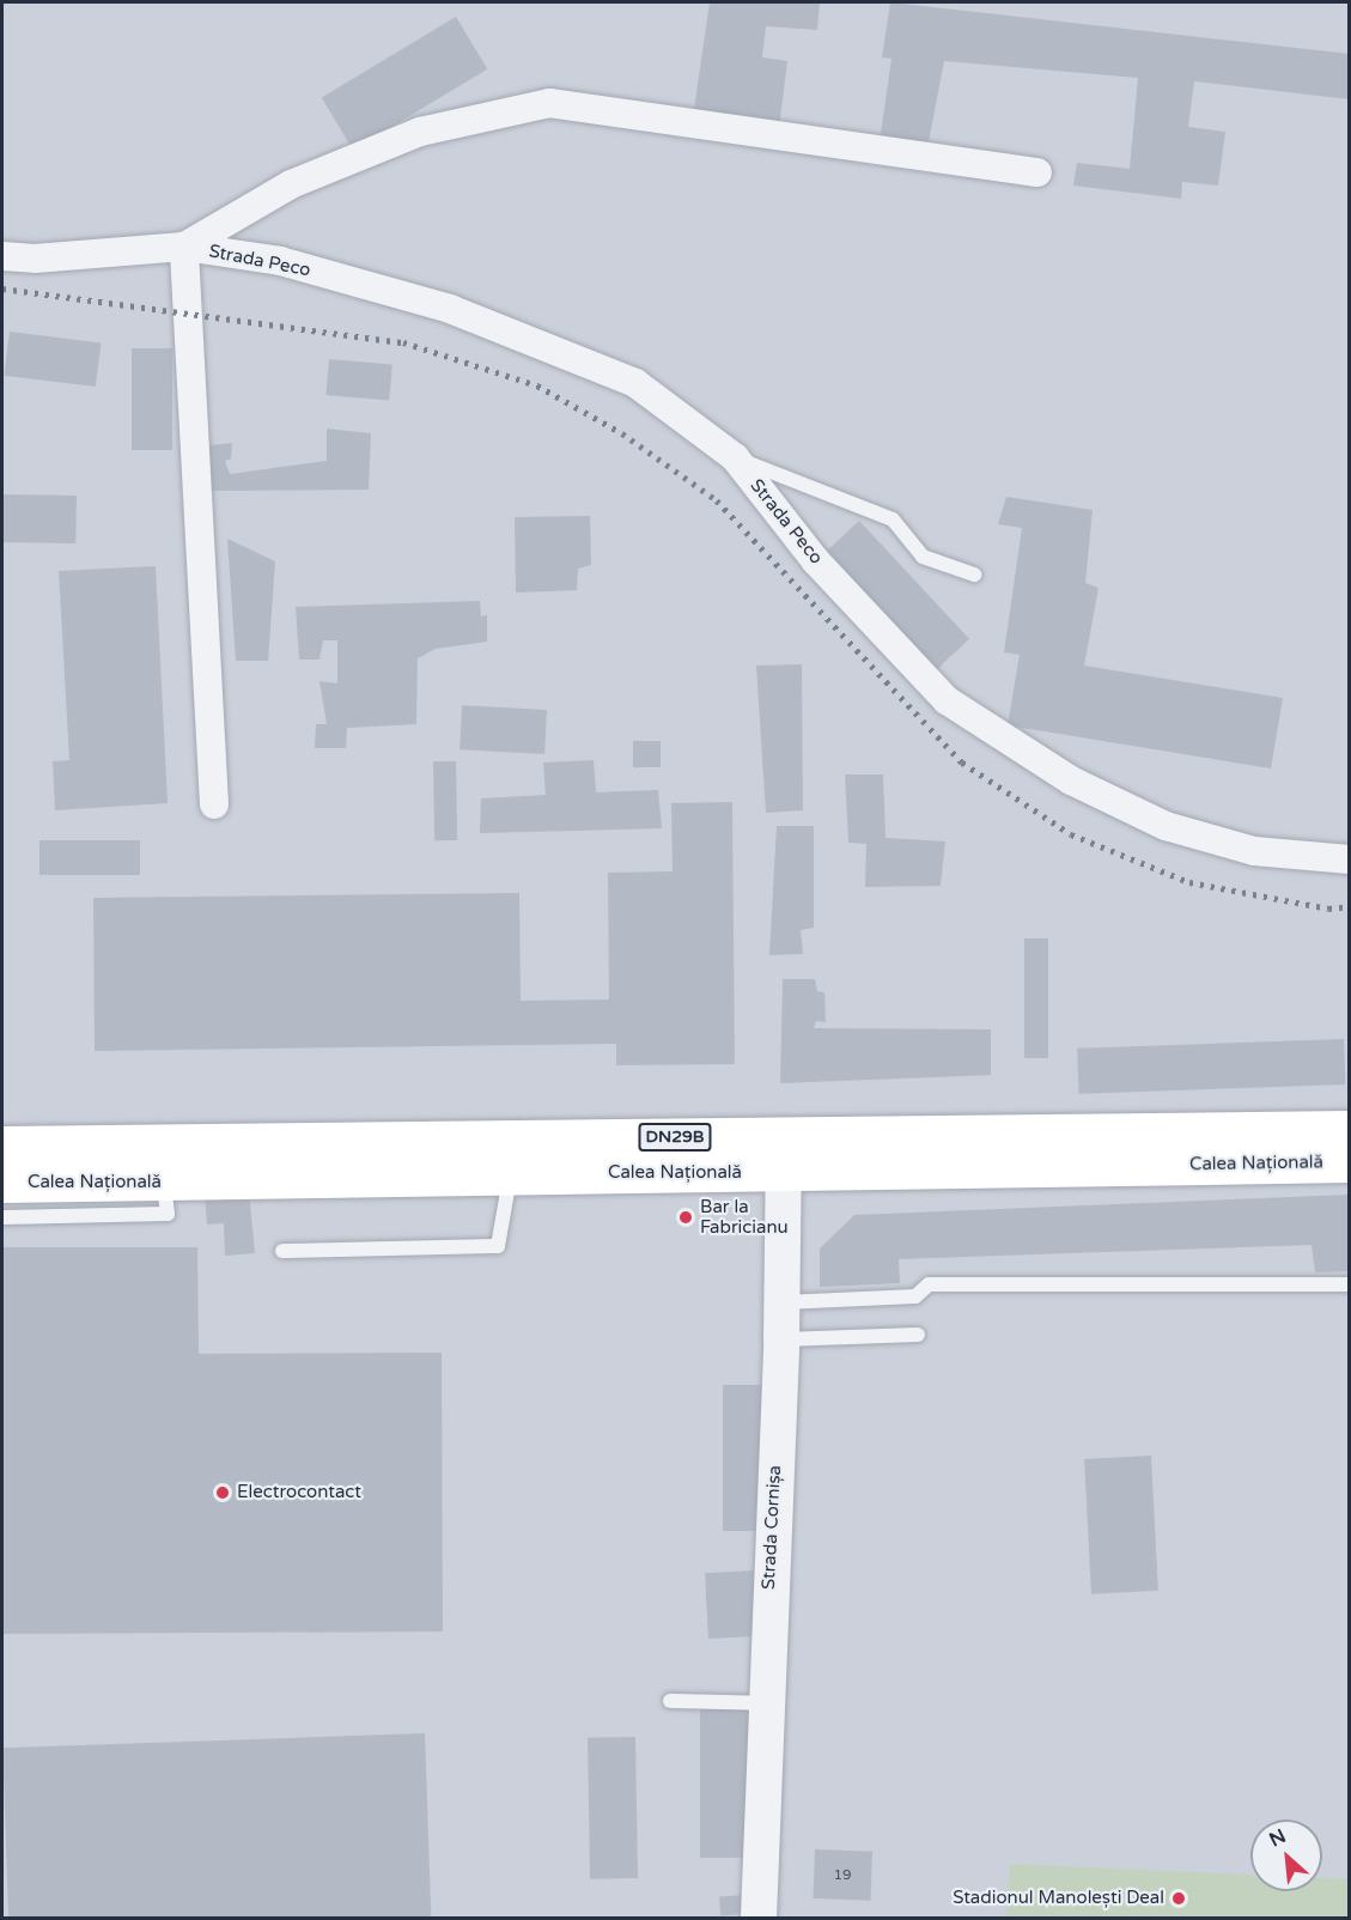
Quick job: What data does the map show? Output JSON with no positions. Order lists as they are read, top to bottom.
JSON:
{
  "streets": {
    "main road": ["DN29B", "Calea Națională"],
    "street": ["Strada Peco", "Strada Cornișa"]
  },
  "crossings": [
    ["Calea Națională", "Strada Cornișa"]
  ],
  "places": ["Bar la Fabricianu", "Electrocontact", "Stadionul Manolești Deal"],
  "house_numbers": ["19"],
  "north": "top left"
}
